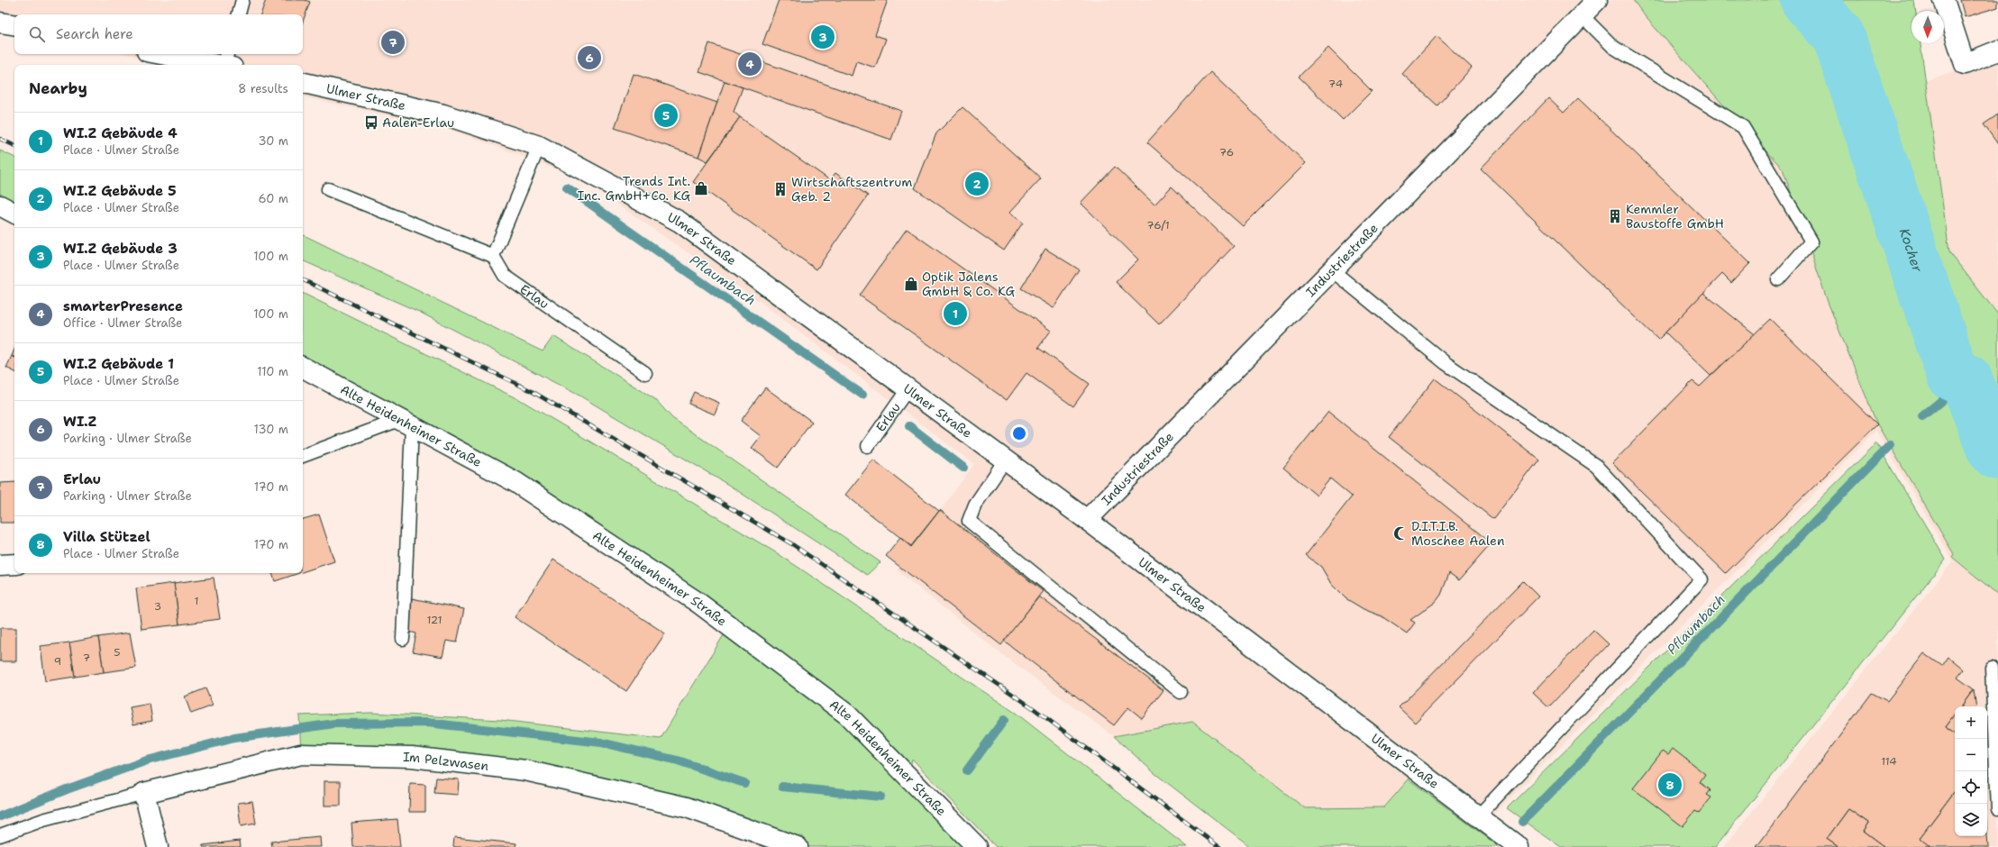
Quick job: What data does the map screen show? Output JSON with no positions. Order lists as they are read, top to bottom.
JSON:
{
  "streets": {
    "street": [
      "Ulmer Straße",
      "Industriestraße",
      "Alte Heidenheimer Straße",
      "Im Pelzwasen"
    ],
    "lane": ["Erlau"]
  },
  "crossings": [
    ["Ulmer Straße", "Industriestraße"],
    ["Ulmer Straße", "Erlau"]
  ],
  "water": ["Kocher", "Pflaumbach"],
  "places": {
    "bus stop": ["Aalen-Erlau"],
    "shop": ["Trends Int. Inc. GmbH+Co. KG", "Optik Jalens GmbH & Co. KG"],
    "building": ["Wirtschaftszentrum Geb. 2", "Kemmler Baustoffe GmbH"],
    "mosque": ["D.I.T.I.B. Moschee Aalen"]
  },
  "house_numbers": [
    "74",
    "76",
    "76/1",
    "1",
    "3",
    "121",
    "5",
    "7",
    "9",
    "114"
  ],
  "north": "bottom",
  "page": {
    "search": "Search here",
    "pins": [
      "3",
      "7",
      "6",
      "4",
      "5",
      "2",
      "1",
      "8"
    ],
    "heading": ["Nearby", "8 results"],
    "list": [
      {
        "mark": "1",
        "name": "WI.Z Gebäude 4",
        "note": "Place · Ulmer Straße",
        "value": "30 m"
      },
      {
        "mark": "2",
        "name": "WI.Z Gebäude 5",
        "note": "Place · Ulmer Straße",
        "value": "60 m"
      },
      {
        "mark": "3",
        "name": "WI.Z Gebäude 3",
        "note": "Place · Ulmer Straße",
        "value": "100 m"
      },
      {
        "mark": "4",
        "name": "smarterPresence",
        "note": "Office · Ulmer Straße",
        "value": "100 m"
      },
      {
        "mark": "5",
        "name": "WI.Z Gebäude 1",
        "note": "Place · Ulmer Straße",
        "value": "110 m"
      },
      {
        "mark": "6",
        "name": "WI.Z",
        "note": "Parking · Ulmer Straße",
        "value": "130 m"
      },
      {
        "mark": "7",
        "name": "Erlau",
        "note": "Parking · Ulmer Straße",
        "value": "170 m"
      },
      {
        "mark": "8",
        "name": "Villa Stützel",
        "note": "Place · Ulmer Straße",
        "value": "170 m"
      }
    ],
    "map_buttons": ["+", "−"]
  }
}
